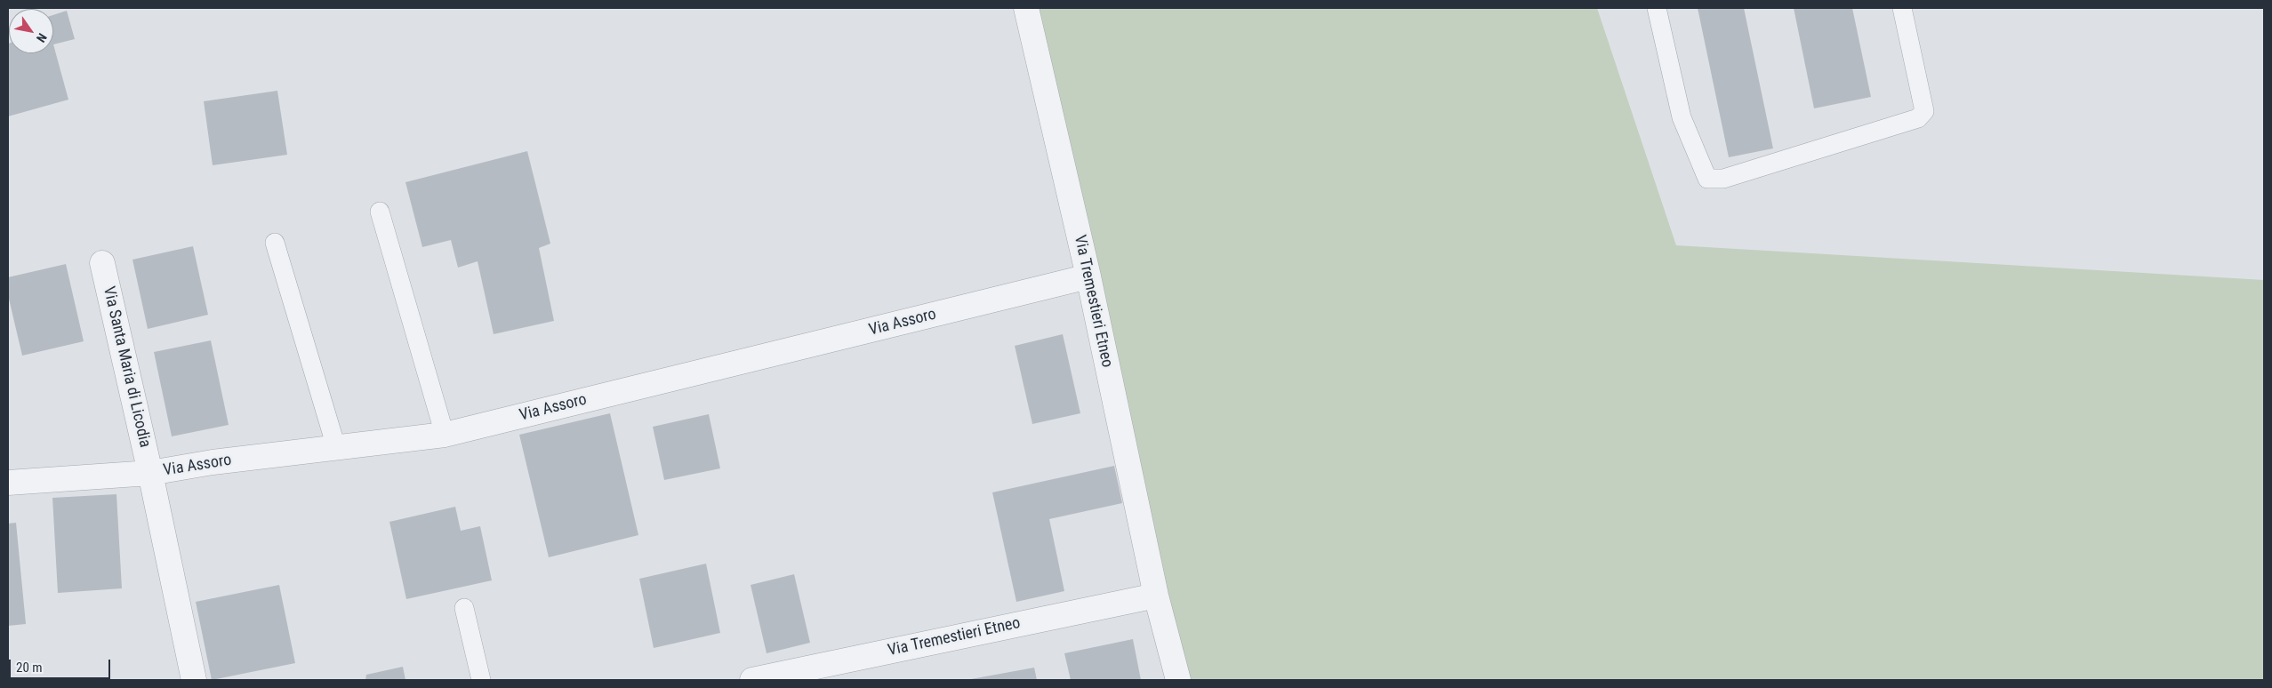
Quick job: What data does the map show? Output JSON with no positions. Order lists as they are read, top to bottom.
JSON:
{
  "streets": {
    "street": ["Via Tremestieri Etneo", "Via Assoro", "Via Santa Maria di Licodia"]
  },
  "crossings": [
    ["Via Tremestieri Etneo", "Via Assoro"],
    ["Via Assoro", "Via Santa Maria di Licodia"]
  ],
  "scale_bar": "20 m",
  "north": "bottom right"
}
